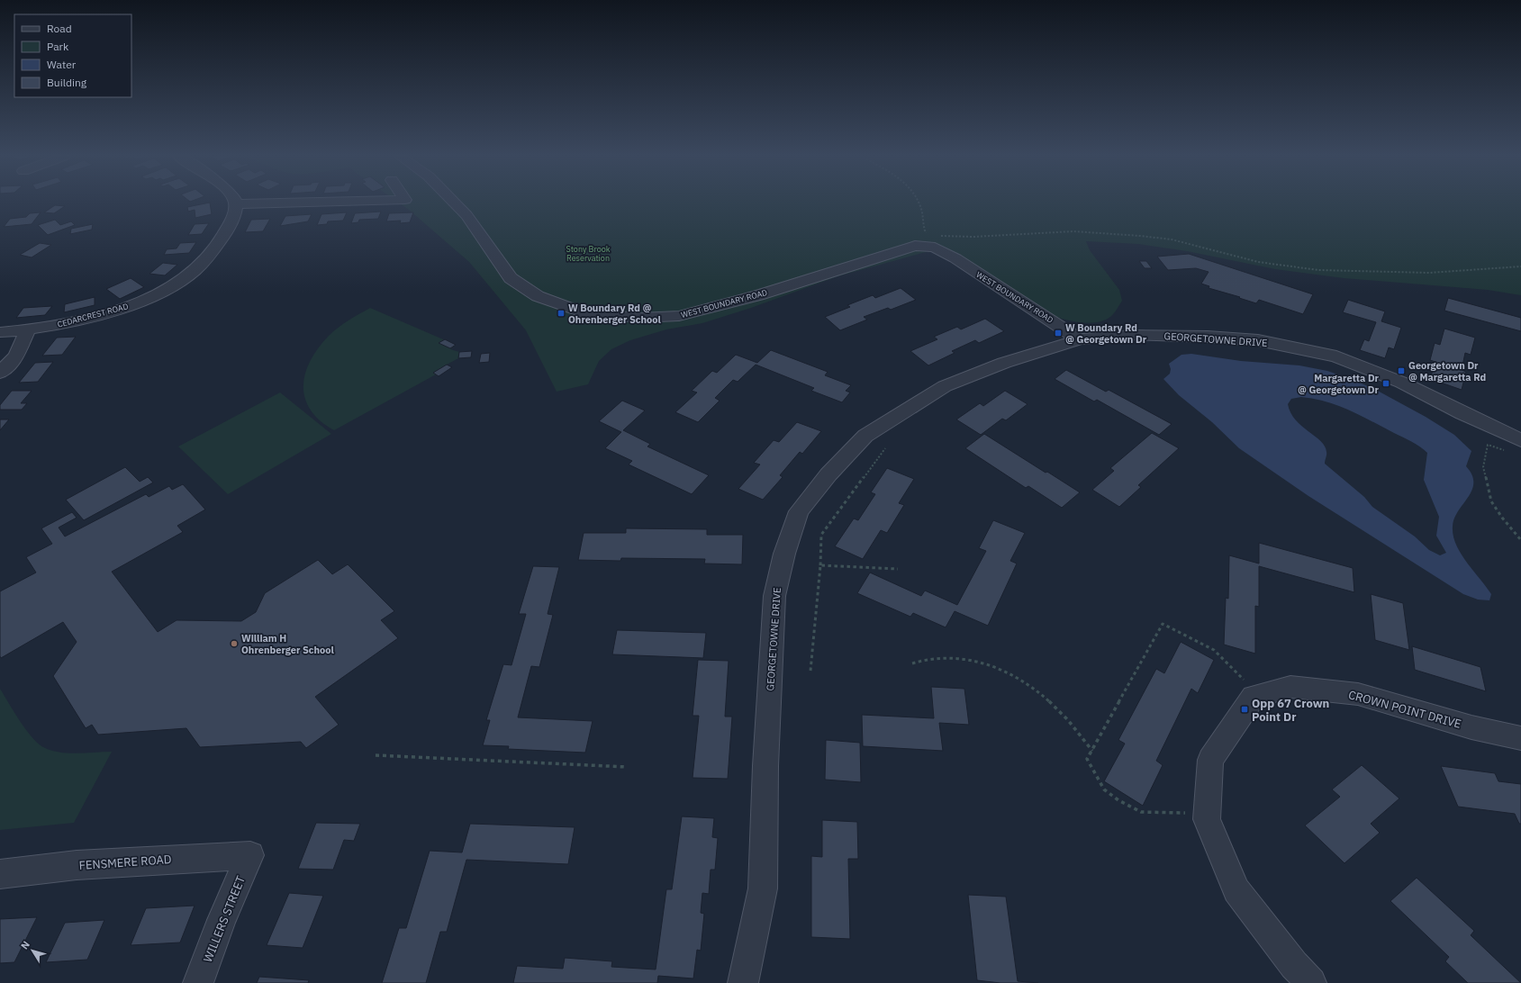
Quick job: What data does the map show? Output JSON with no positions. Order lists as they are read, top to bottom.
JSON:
{
  "streets": {
    "street": [
      "WEST BOUNDARY ROAD",
      "CEDARCREST ROAD",
      "GEORGETOWNE DRIVE",
      "CROWN POINT DRIVE",
      "FENSMERE ROAD",
      "WILLERS STREET"
    ]
  },
  "crossings": [
    ["WEST BOUNDARY ROAD", "GEORGETOWNE DRIVE"],
    ["FENSMERE ROAD", "WILLERS STREET"]
  ],
  "parks": ["Stony Brook Reservation"],
  "places": {
    "transit": [
      "W Boundary Rd @ Ohrenberger School",
      "W Boundary Rd @ Georgetown Dr",
      "Georgetown Dr @ Margaretta Rd",
      "Margaretta Dr @ Georgetown Dr",
      "Opp 67 Crown Point Dr"
    ],
    "other": ["William H Ohrenberger School"]
  },
  "legend": [
    "Road",
    "Park",
    "Water",
    "Building"
  ],
  "north": "top left"
}
